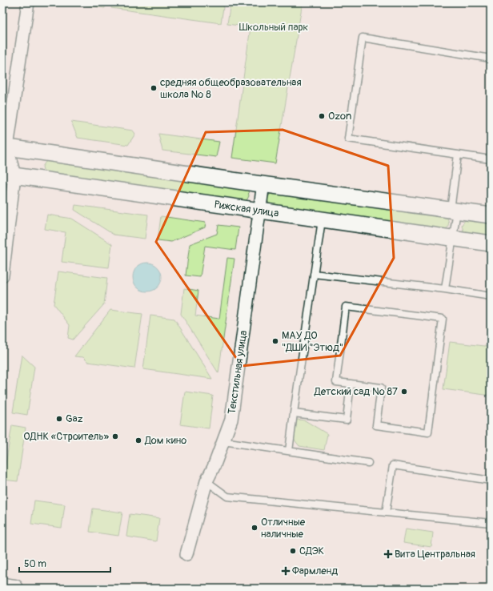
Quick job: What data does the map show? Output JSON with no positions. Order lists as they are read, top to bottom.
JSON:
{
  "streets": {
    "street": ["Рижская улица", "Текстильная улица"]
  },
  "crossings": [
    ["Рижская улица", "Текстильная улица"]
  ],
  "parks": ["Школьный парк"],
  "places": {
    "other": [
      "средняя общеобразовательная школа № 8",
      "Ozon",
      "МАУ ДО \"ДШИ \"Этюд\"",
      "Детский сад № 87",
      "Gaz",
      "ОДНК «Строитель»",
      "Дом кино",
      "Отличные наличные",
      "СДЭК"
    ],
    "health": ["Вита Центральная", "Фармленд"]
  },
  "scale_bar": "50 m"
}
